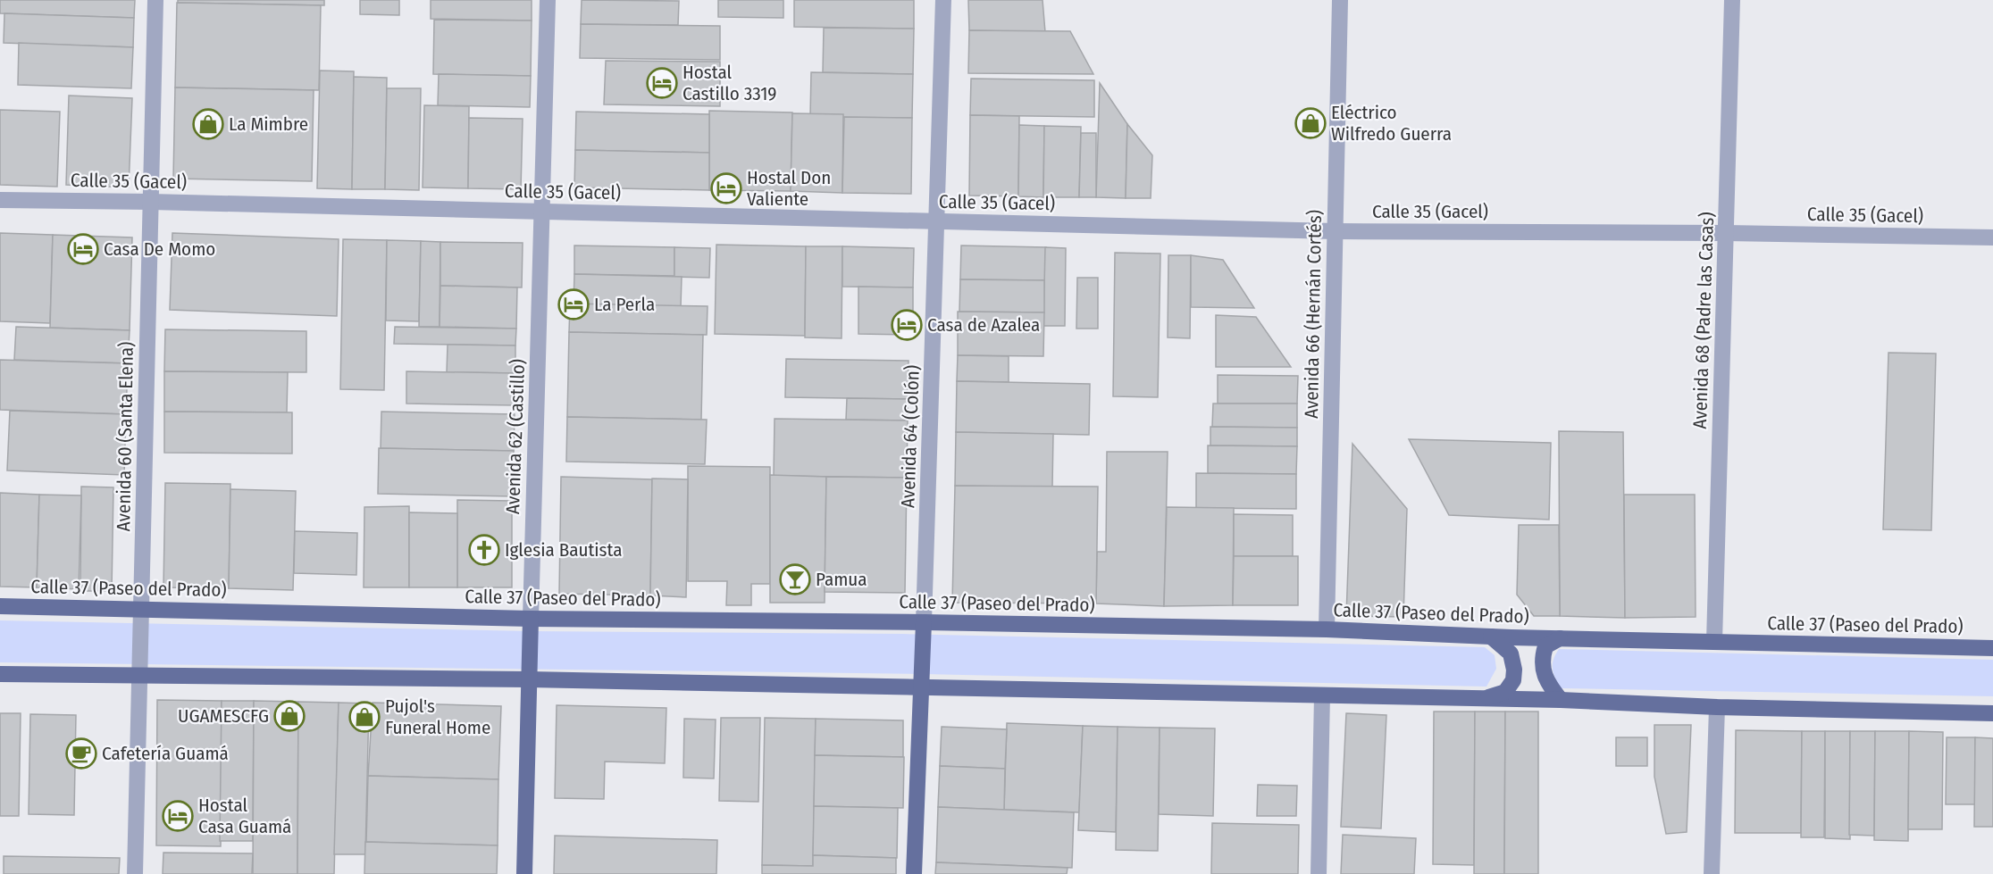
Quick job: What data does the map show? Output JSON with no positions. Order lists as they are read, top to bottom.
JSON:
{
  "streets": {
    "main road": ["Avenida 62 (Castillo)", "Avenida 64 (Colón)", "Calle 37 (Paseo del Prado)"],
    "street": [
      "Calle 35 (Gacel)",
      "Avenida 66 (Hernán Cortés)",
      "Avenida 68 (Padre las Casas)",
      "Avenida 60 (Santa Elena)"
    ]
  },
  "crossings": [
    ["Calle 35 (Gacel)", "Avenida 66 (Hernán Cortés)"],
    ["Calle 35 (Gacel)", "Avenida 68 (Padre las Casas)"],
    ["Calle 35 (Gacel)", "Avenida 60 (Santa Elena)"],
    ["Calle 35 (Gacel)", "Avenida 62 (Castillo)"],
    ["Calle 35 (Gacel)", "Avenida 64 (Colón)"],
    ["Avenida 66 (Hernán Cortés)", "Calle 37 (Paseo del Prado)"],
    ["Avenida 68 (Padre las Casas)", "Calle 37 (Paseo del Prado)"],
    ["Avenida 60 (Santa Elena)", "Calle 37 (Paseo del Prado)"],
    ["Avenida 62 (Castillo)", "Calle 37 (Paseo del Prado)"],
    ["Avenida 64 (Colón)", "Calle 37 (Paseo del Prado)"]
  ],
  "places": {
    "hotel": [
      "Hostal Castillo 3319",
      "Hostal Don Valiente",
      "Casa De Momo",
      "La Perla",
      "Casa de Azalea",
      "Hostal Casa Guamá"
    ],
    "shop": [
      "Eléctrico Wilfredo Guerra",
      "La Mimbre",
      "UGAMESCFG",
      "Pujol's Funeral Home"
    ],
    "church": ["Iglesia Bautista"],
    "bar": ["Pamua"],
    "cafe": ["Cafetería Guamá"]
  }
}
